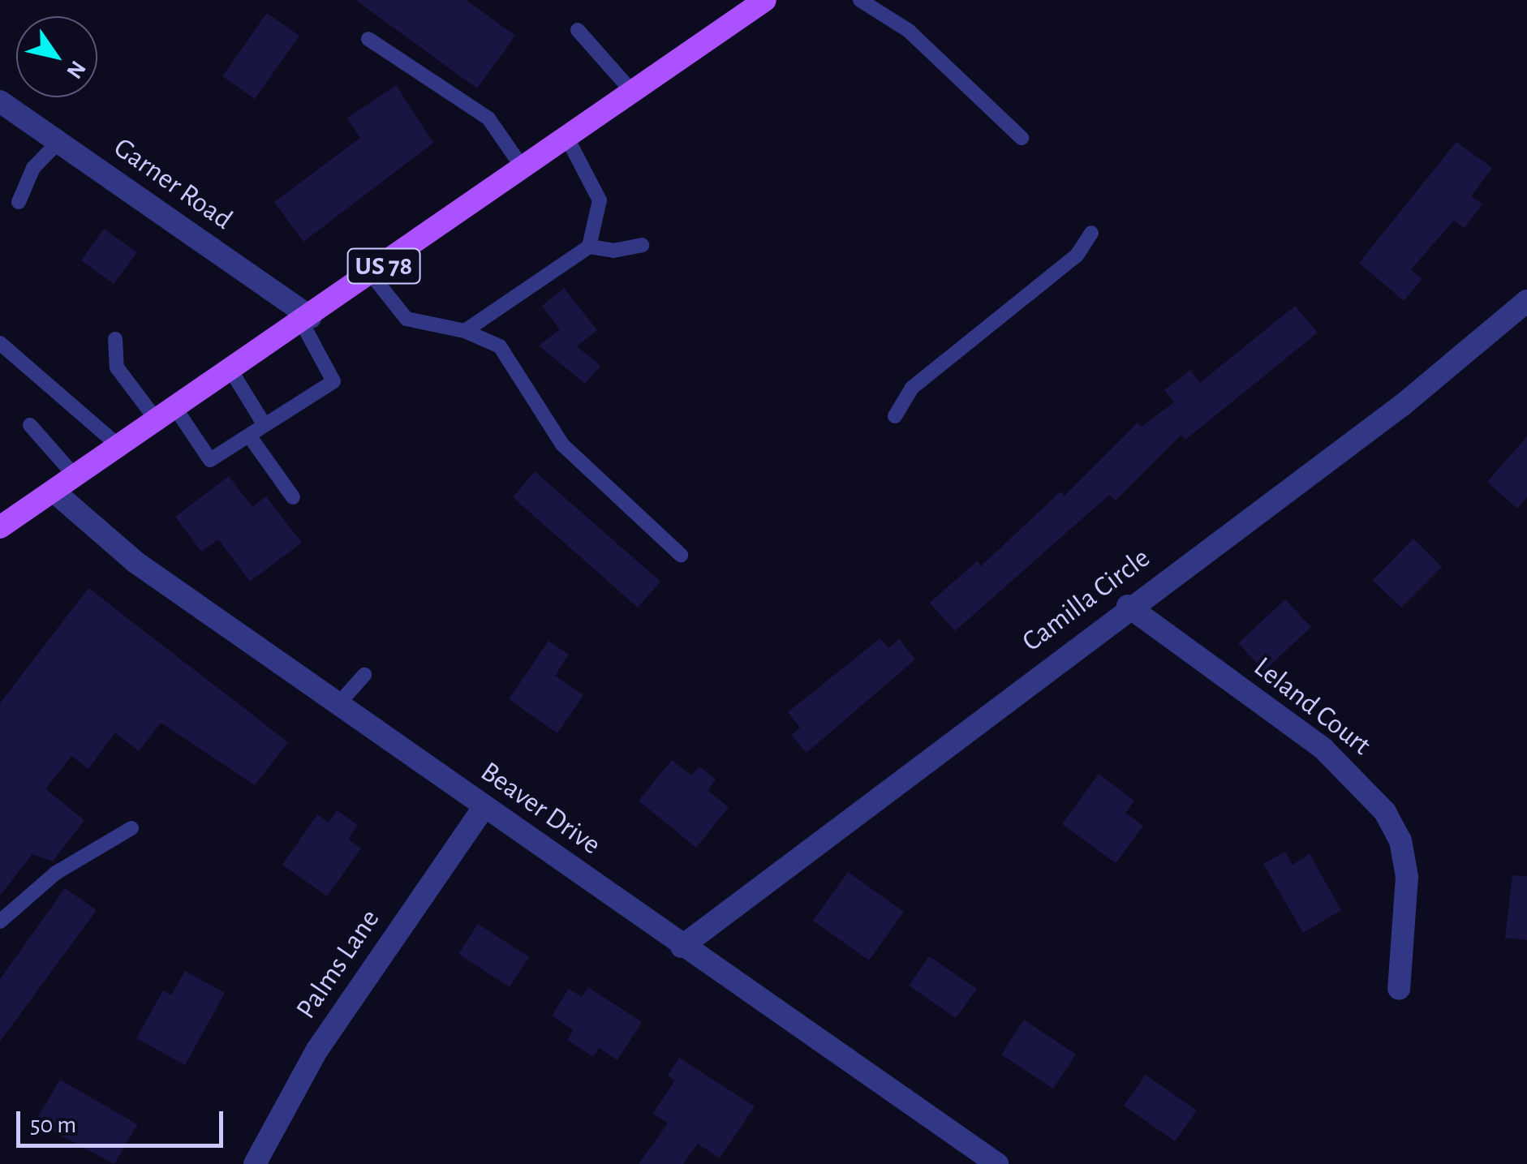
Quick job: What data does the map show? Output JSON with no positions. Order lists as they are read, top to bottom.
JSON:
{
  "streets": {
    "main road": ["US 78"],
    "street": [
      "Garner Road",
      "Camilla Circle",
      "Leland Court",
      "Beaver Drive",
      "Palms Lane"
    ]
  },
  "crossings": [
    ["Garner Road", "US 78"],
    ["US 78", "Beaver Drive"],
    ["Camilla Circle", "Leland Court"],
    ["Camilla Circle", "Beaver Drive"],
    ["Beaver Drive", "Palms Lane"]
  ],
  "scale_bar": "50 m",
  "north": "bottom right"
}
